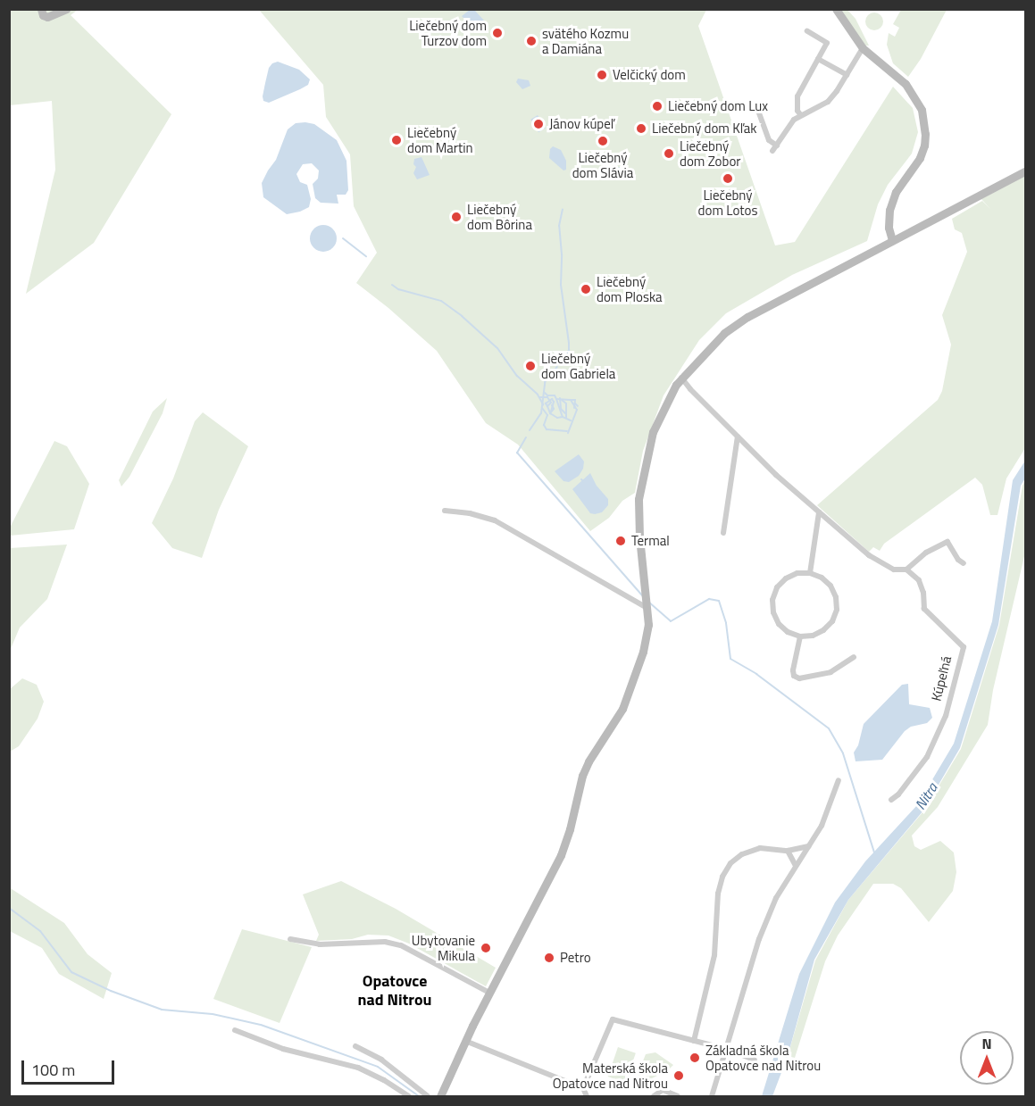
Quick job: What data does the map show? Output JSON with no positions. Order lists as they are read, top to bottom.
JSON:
{
  "streets": {
    "street": ["Kúpeľná"]
  },
  "districts": ["Opatovce nad Nitrou"],
  "water": ["Nitra"],
  "places": [
    "Liečebný dom Turzov dom",
    "svätého Kozmu a Damiána",
    "Velčický dom",
    "Liečebný dom Lux",
    "Jánov kúpeľ",
    "Liečebný dom Kľak",
    "Liečebný dom Martin",
    "Liečebný dom Slávia",
    "Liečebný dom Zobor",
    "Liečebný dom Lotos",
    "Liečebný dom Bôrina",
    "Liečebný dom Ploska",
    "Liečebný dom Gabriela",
    "Termal",
    "Ubytovanie Mikula",
    "Petro",
    "Základná škola Opatovce nad Nitrou",
    "Materská škola Opatovce nad Nitrou"
  ],
  "scale_bar": "100 m",
  "north": "top"
}
